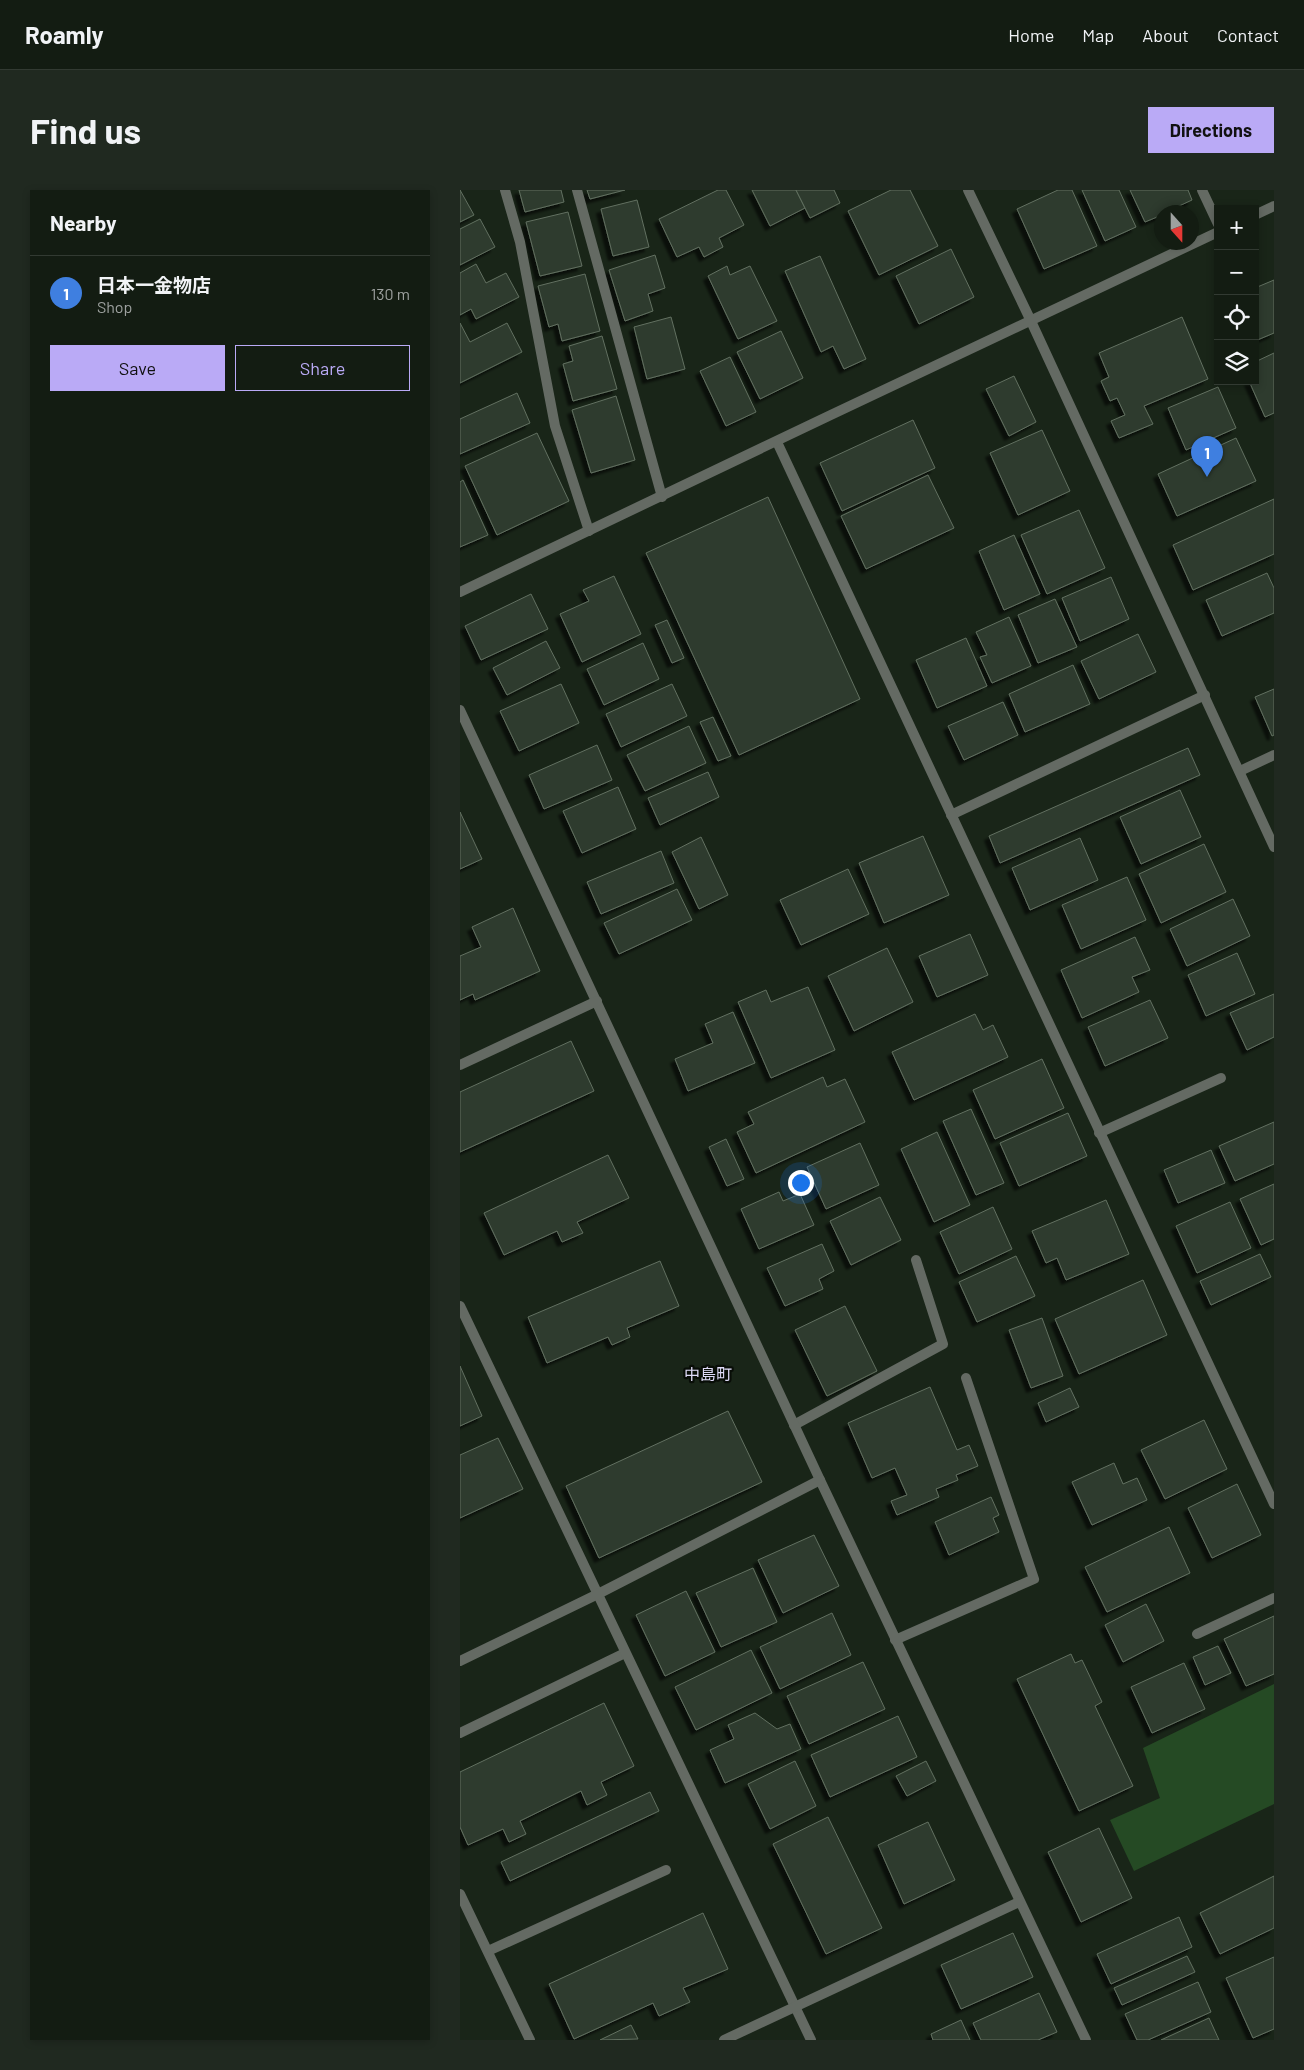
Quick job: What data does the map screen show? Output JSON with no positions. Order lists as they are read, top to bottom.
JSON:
{
  "districts": ["中島町"],
  "north": "bottom",
  "page": {
    "header": "Roamly",
    "nav": [
      "Home",
      "Map",
      "About",
      "Contact"
    ],
    "buttons": [
      "Directions",
      ["Save", "Share"]
    ],
    "title": "Find us",
    "heading": "Nearby",
    "map_buttons": ["+", "−"],
    "list": [
      {
        "mark": "1",
        "name": "日本一金物店",
        "note": "Shop",
        "value": "130 m"
      }
    ],
    "pins": "1"
  }
}
